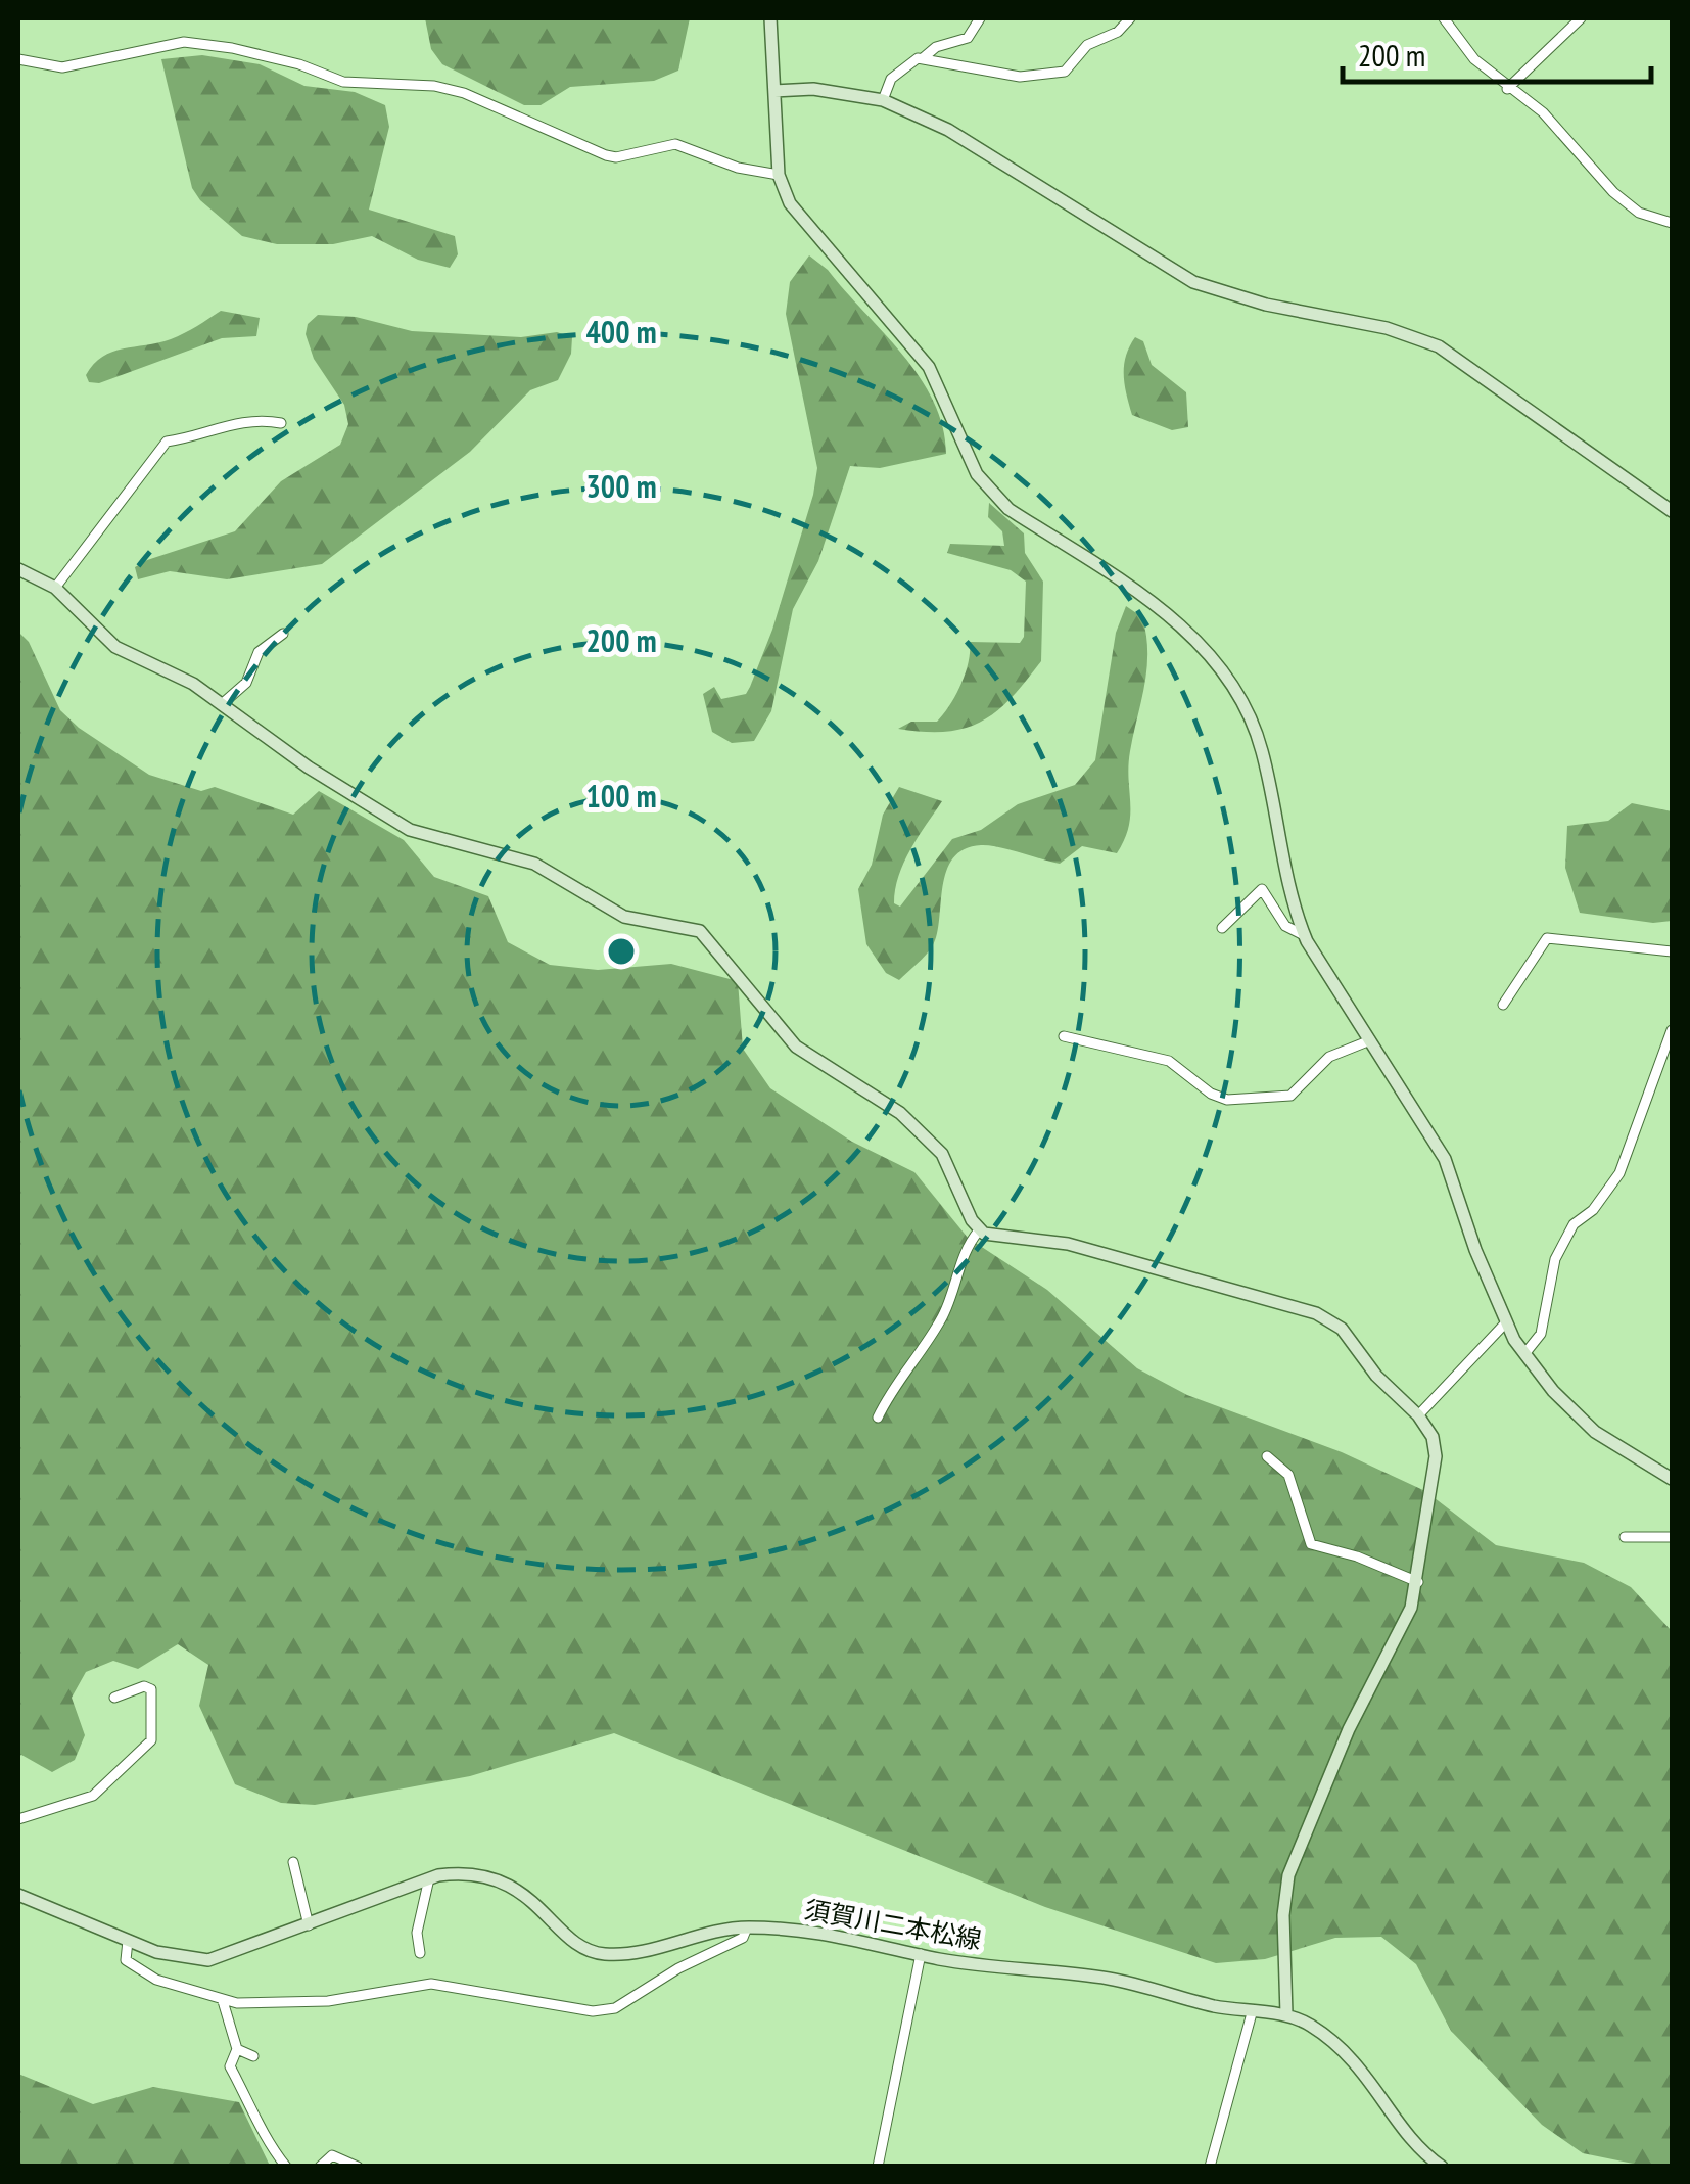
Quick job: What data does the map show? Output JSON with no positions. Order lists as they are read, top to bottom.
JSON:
{
  "streets": {
    "street": ["須賀川二本松線"]
  },
  "scale_bar": "200 m",
  "rings": [
    "400 m",
    "300 m",
    "200 m",
    "100 m"
  ]
}
